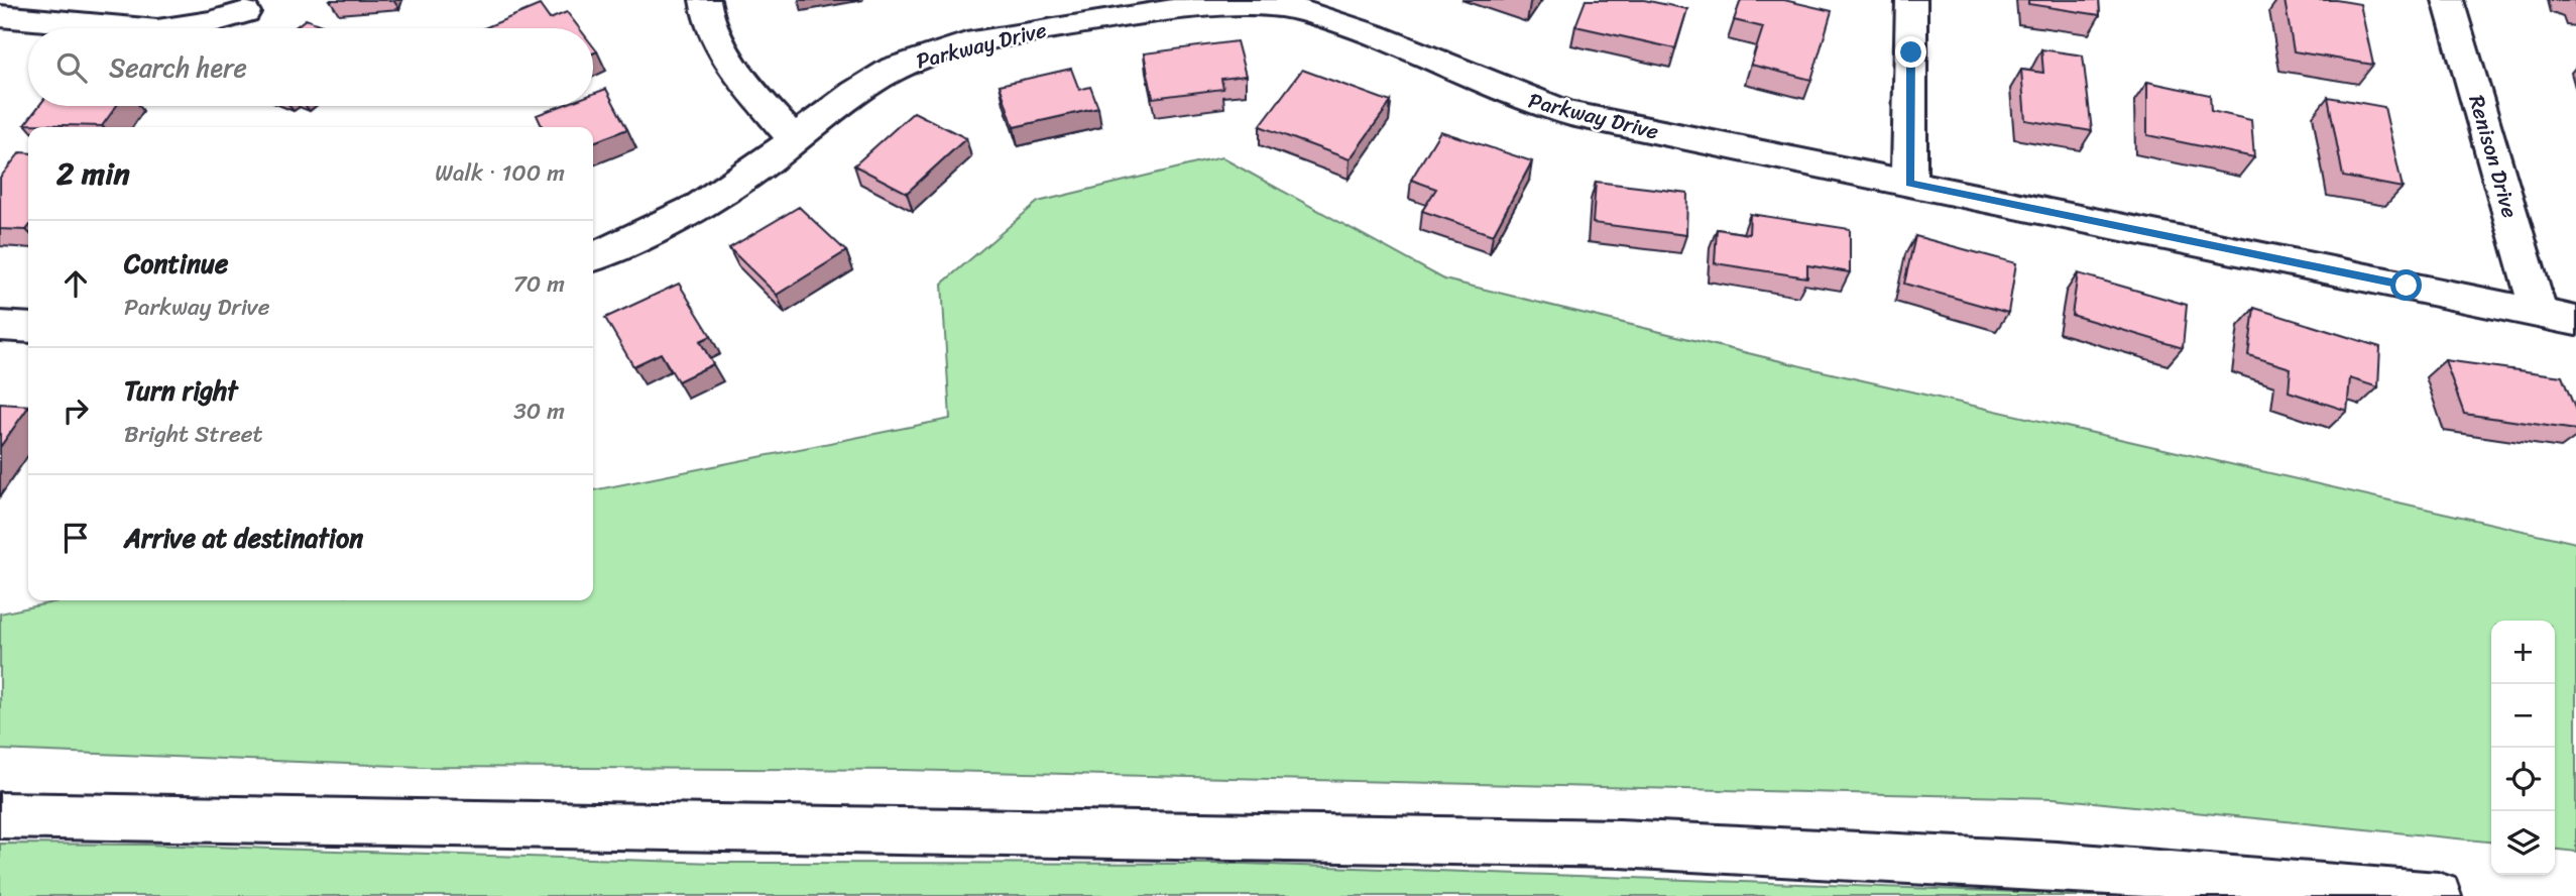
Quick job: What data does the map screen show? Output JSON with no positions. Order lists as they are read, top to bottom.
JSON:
{
  "streets": {
    "main road": ["Parkway Drive", "Renison Drive"]
  },
  "crossings": [
    ["Parkway Drive", "Renison Drive"]
  ],
  "page": {
    "search": "Search here",
    "heading": ["2 min", "Walk · 100 m"],
    "list": [
      ["Continue", "Parkway Drive", "70 m"],
      ["Turn right", "Bright Street", "30 m"],
      "Arrive at destination"
    ],
    "map_buttons": ["+", "−"]
  }
}
